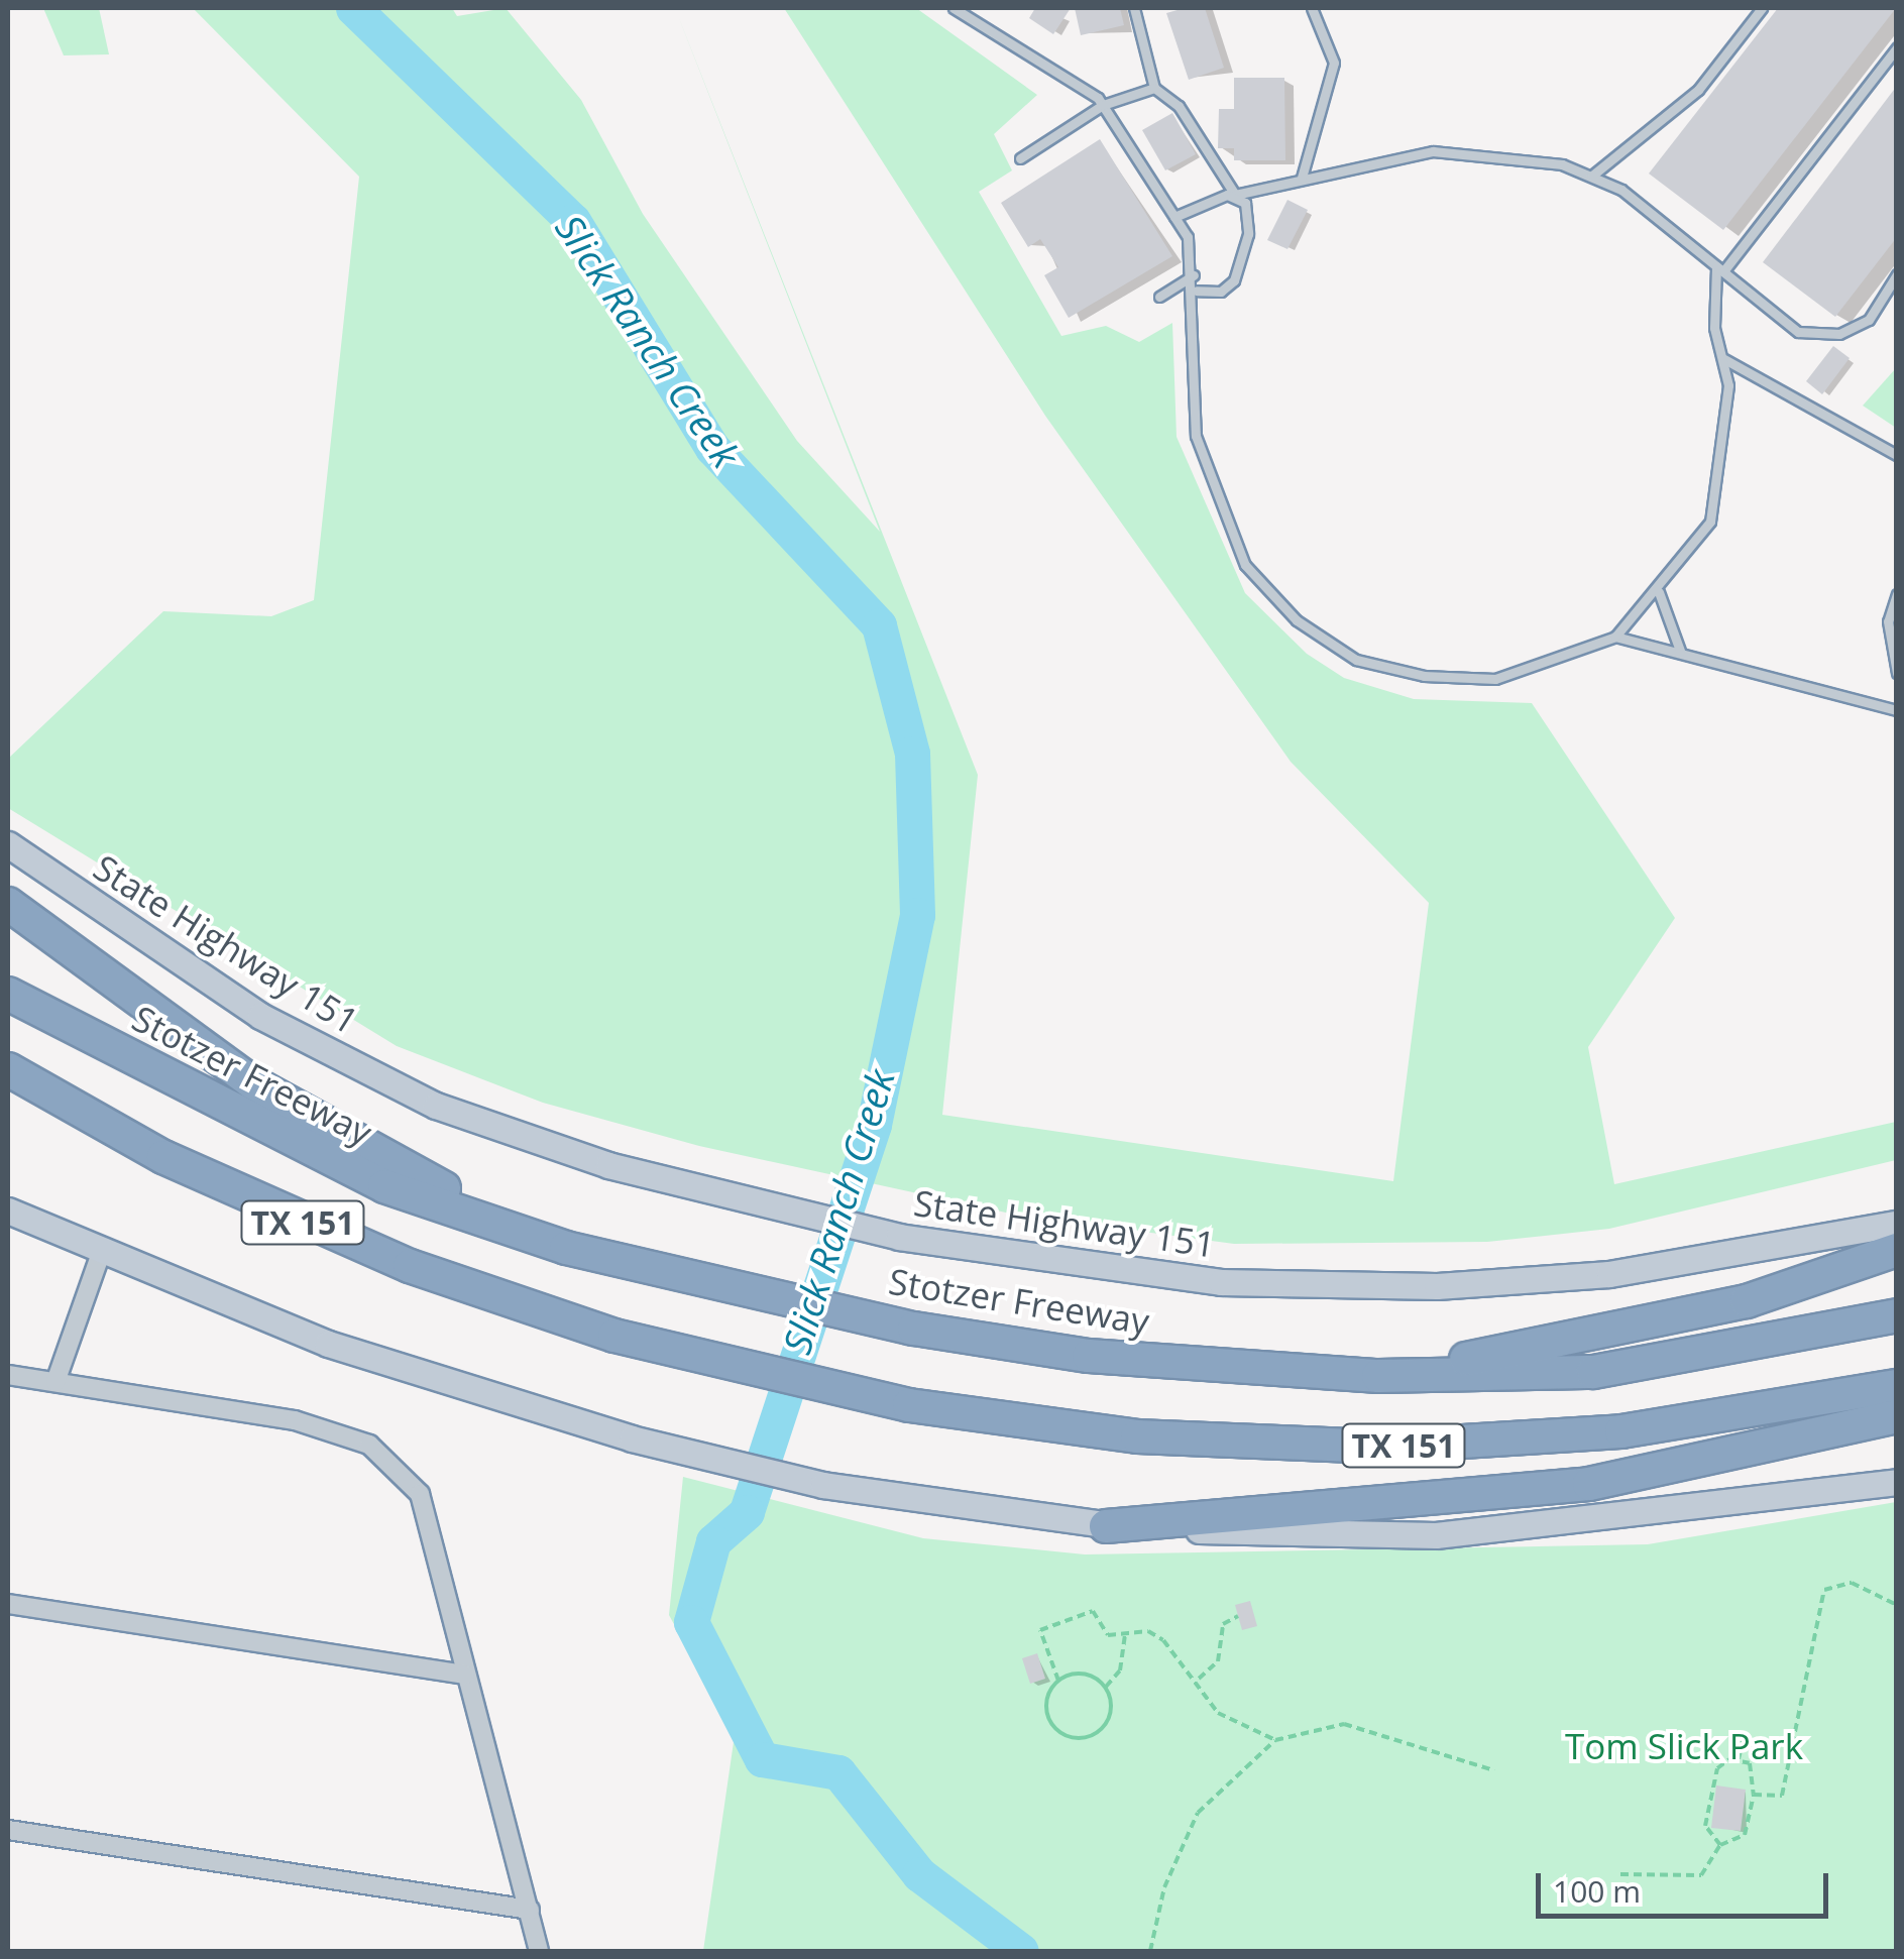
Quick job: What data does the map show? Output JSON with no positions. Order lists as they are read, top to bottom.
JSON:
{
  "streets": {
    "highway": ["Stotzer Freeway", "TX 151"],
    "main road": ["State Highway 151"]
  },
  "water": ["Slick Ranch Creek"],
  "parks": ["Tom Slick Park"],
  "scale_bar": "100 m"
}
